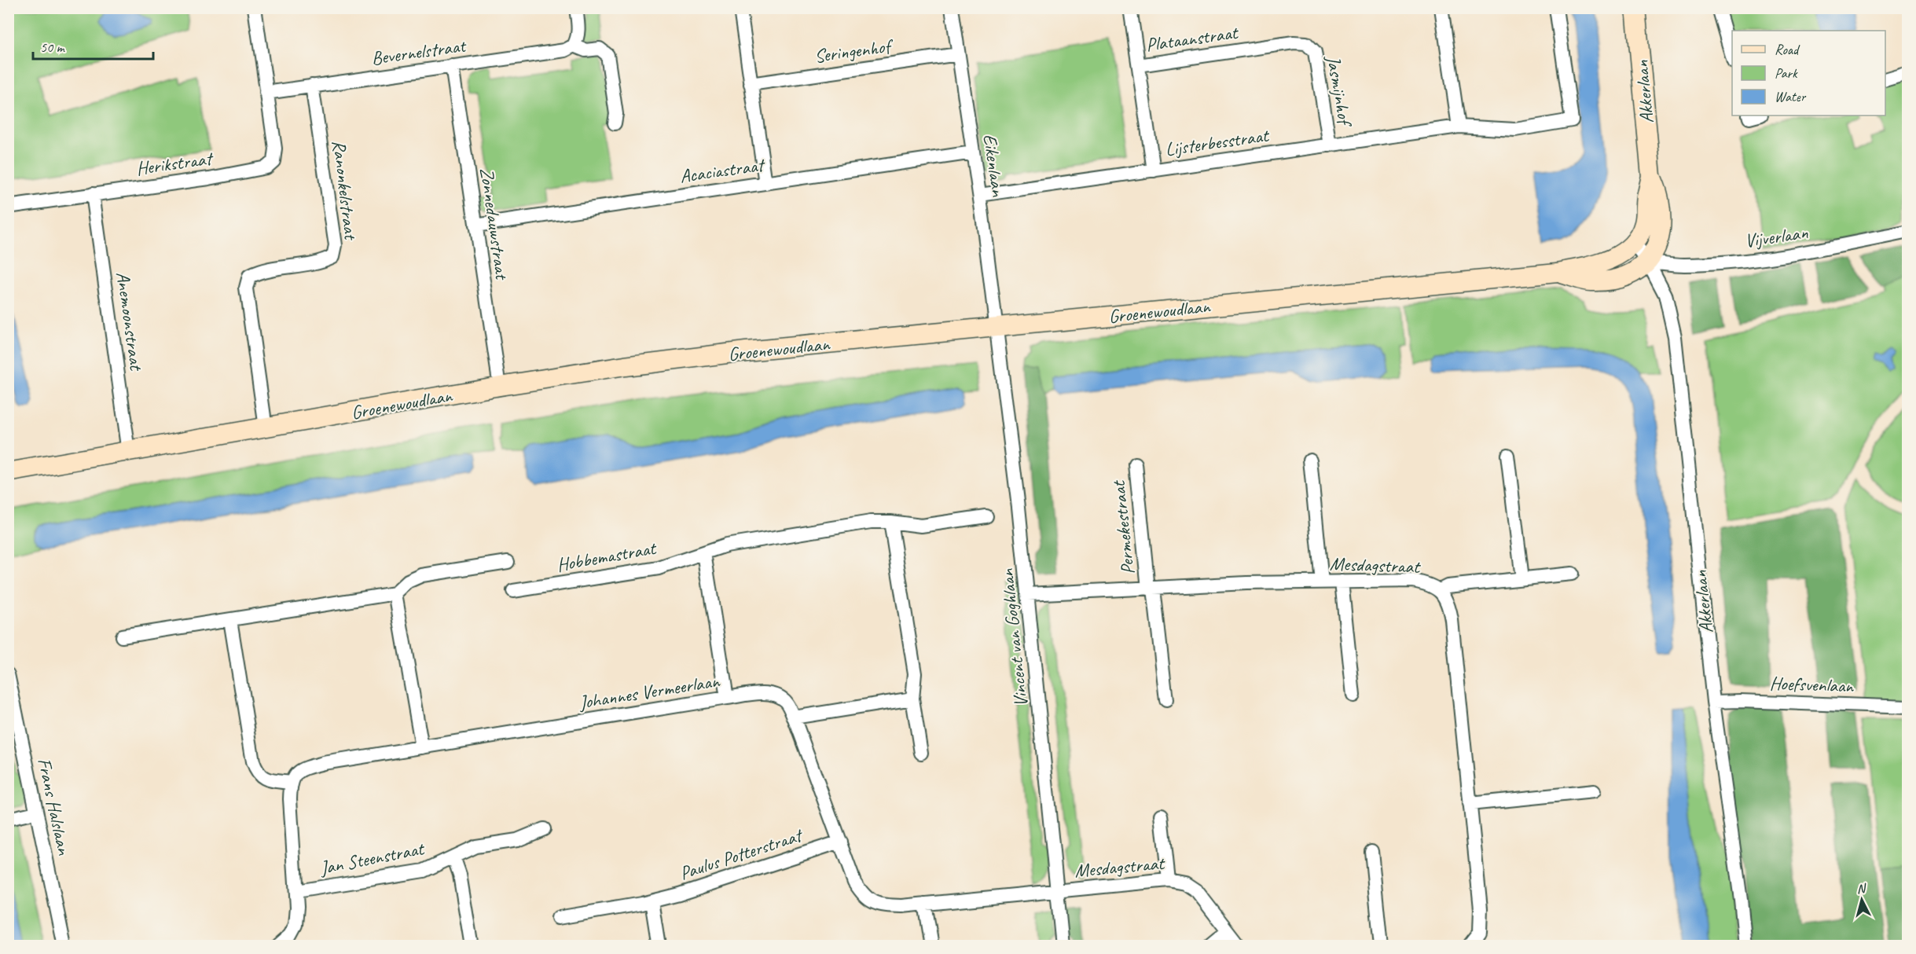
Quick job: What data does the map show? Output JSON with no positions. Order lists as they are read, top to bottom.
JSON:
{
  "streets": {
    "street": [
      "Plataanstraat",
      "Seringenhof",
      "Bevernelstraat",
      "Jasmijnhof",
      "Akkerlaan",
      "Lijsterbesstraat",
      "Herikstraat",
      "Eikenlaan",
      "Acaciastraat",
      "Ranonkelstraat",
      "Zonnedauwstraat",
      "Vijverlaan",
      "Groenewoudlaan",
      "Anemoonstraat",
      "Permekestraat",
      "Hobbemastraat",
      "Mesdagstraat",
      "Vincent van Goghlaan",
      "Hoefsvenlaan",
      "Johannes Vermeerlaan",
      "Frans Halslaan",
      "Paulus Potterstraat",
      "Jan Steenstraat"
    ]
  },
  "crossings": [
    ["Plataanstraat", "Jasmijnhof"],
    ["Seringenhof", "Eikenlaan"],
    ["Bevernelstraat", "Herikstraat"],
    ["Bevernelstraat", "Ranonkelstraat"],
    ["Bevernelstraat", "Zonnedauwstraat"],
    ["Jasmijnhof", "Lijsterbesstraat"],
    ["Akkerlaan", "Vijverlaan"],
    ["Akkerlaan", "Groenewoudlaan"],
    ["Akkerlaan", "Hoefsvenlaan"],
    ["Lijsterbesstraat", "Eikenlaan"],
    ["Herikstraat", "Anemoonstraat"],
    ["Eikenlaan", "Acaciastraat"],
    ["Eikenlaan", "Groenewoudlaan"],
    ["Eikenlaan", "Vincent van Goghlaan"],
    ["Acaciastraat", "Zonnedauwstraat"],
    ["Ranonkelstraat", "Groenewoudlaan"],
    ["Zonnedauwstraat", "Groenewoudlaan"],
    ["Vijverlaan", "Groenewoudlaan"],
    ["Groenewoudlaan", "Anemoonstraat"],
    ["Groenewoudlaan", "Vincent van Goghlaan"],
    ["Permekestraat", "Mesdagstraat"],
    ["Mesdagstraat", "Vincent van Goghlaan"],
    ["Mesdagstraat", "Johannes Vermeerlaan"],
    ["Vincent van Goghlaan", "Johannes Vermeerlaan"],
    ["Johannes Vermeerlaan", "Paulus Potterstraat"]
  ],
  "legend": ["Road", "Park", "Water"],
  "scale_bar": "50 m",
  "north": "top"
}
